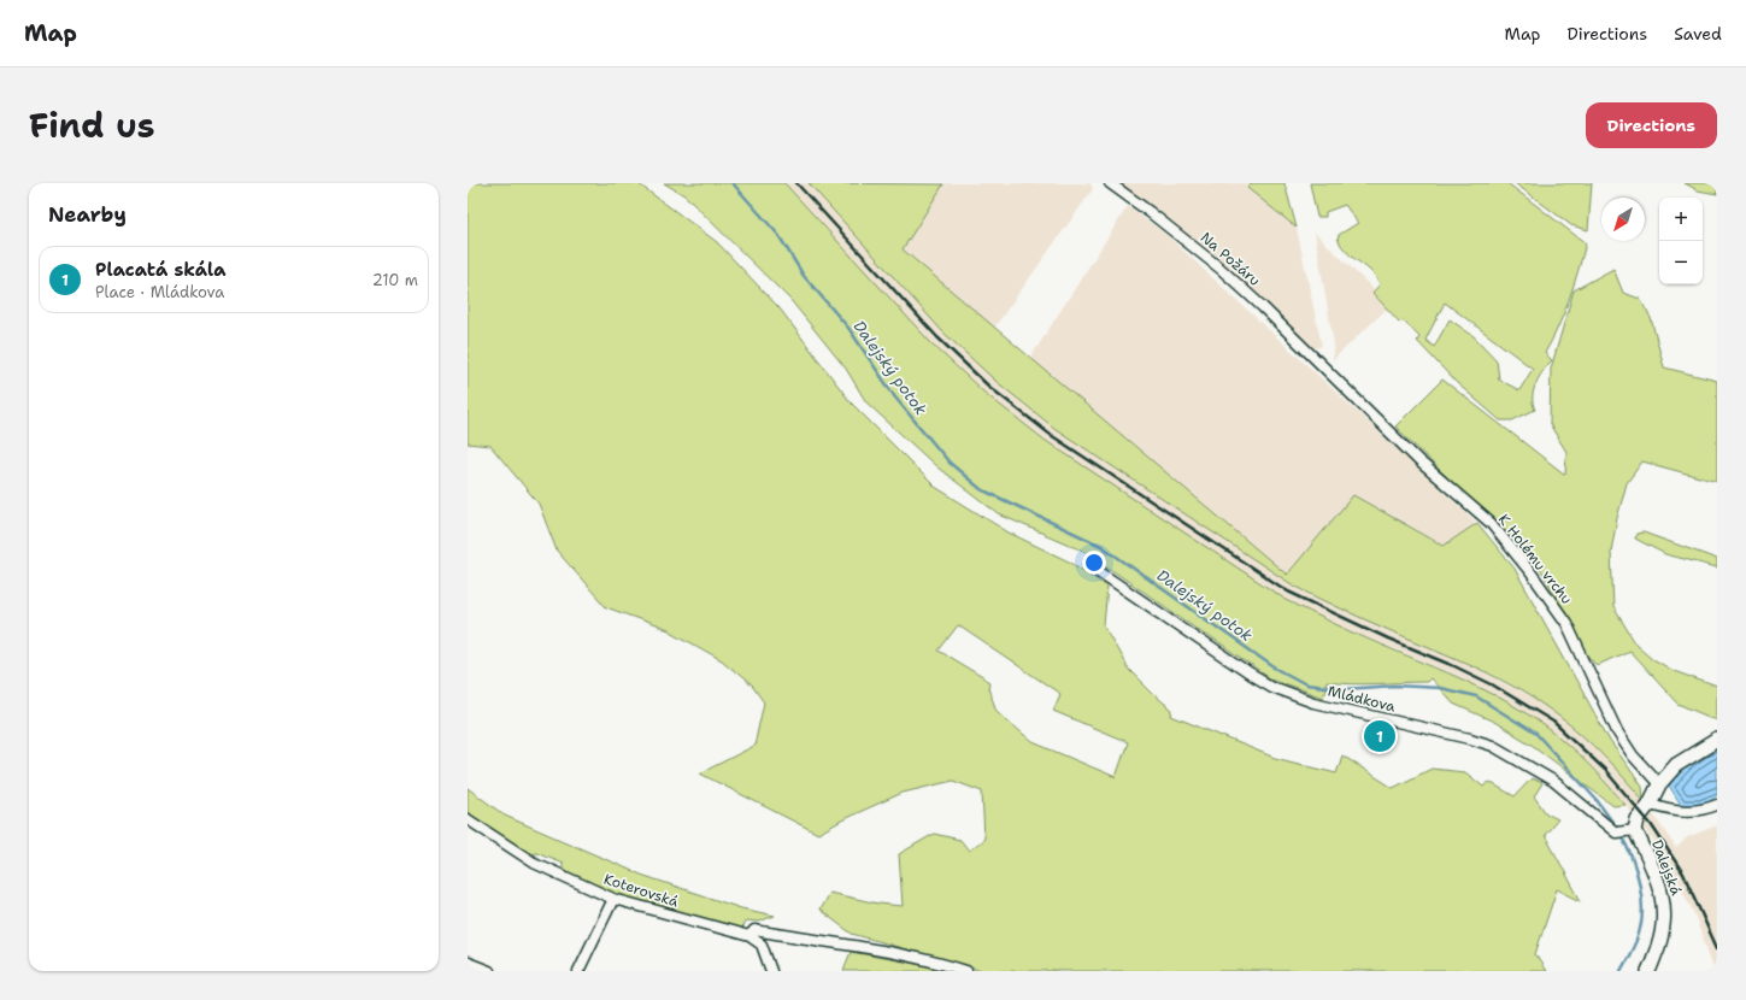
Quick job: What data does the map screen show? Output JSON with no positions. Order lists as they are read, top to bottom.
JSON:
{
  "streets": {
    "street": [
      "Na Požáru",
      "K Holému vrchu",
      "Mládkova",
      "Dalejská",
      "Koterovská"
    ]
  },
  "crossings": [
    ["Na Požáru", "K Holému vrchu"],
    ["Mládkova", "Dalejská"]
  ],
  "water": ["Dalejský potok"],
  "north": "bottom left",
  "page": {
    "header": "Map",
    "nav": ["Map", "Directions", "Saved"],
    "title": "Find us",
    "buttons": "Directions",
    "heading": "Nearby",
    "map_buttons": ["+", "−"],
    "list": [
      {
        "mark": "1",
        "name": "Placatá skála",
        "note": "Place · Mládkova",
        "value": "210 m"
      }
    ],
    "pins": "1"
  }
}
